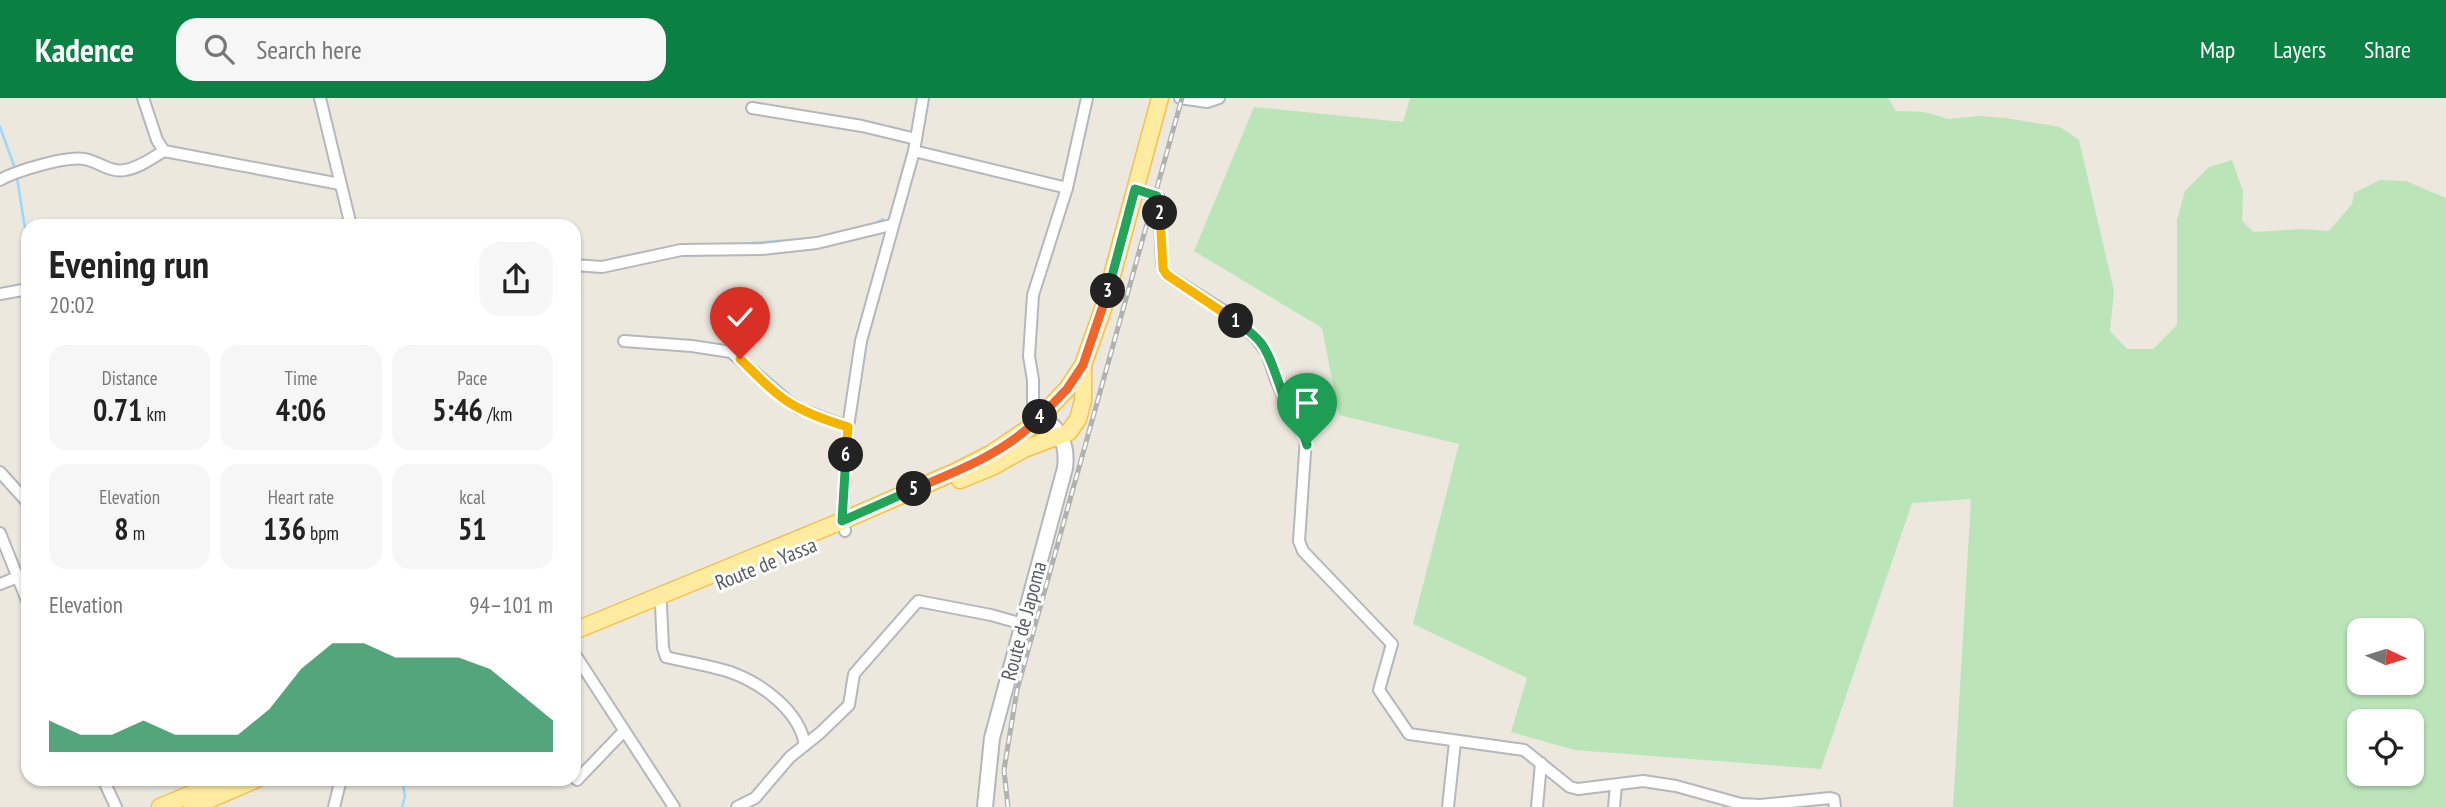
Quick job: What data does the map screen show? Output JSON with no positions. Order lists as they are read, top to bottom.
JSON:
{
  "streets": {
    "main road": ["Route de Yassa"],
    "street": ["Route de Japoma"]
  },
  "north": "right",
  "page": {
    "header": "Kadence",
    "search": "Search here",
    "nav": ["Map", "Layers", "Share"],
    "pins": [
      "2",
      "3",
      "1",
      "4",
      "6",
      "5"
    ],
    "heading": ["Evening run", "20:02"],
    "stats": [
      ["Distance", "0.71 km"],
      ["Time", "4:06"],
      ["Pace", "5:46 /km"],
      ["Elevation", "8 m"],
      ["Heart rate", "136 bpm"],
      ["kcal", "51"]
    ],
    "chart": ["Elevation", "94–101 m"]
  }
}
